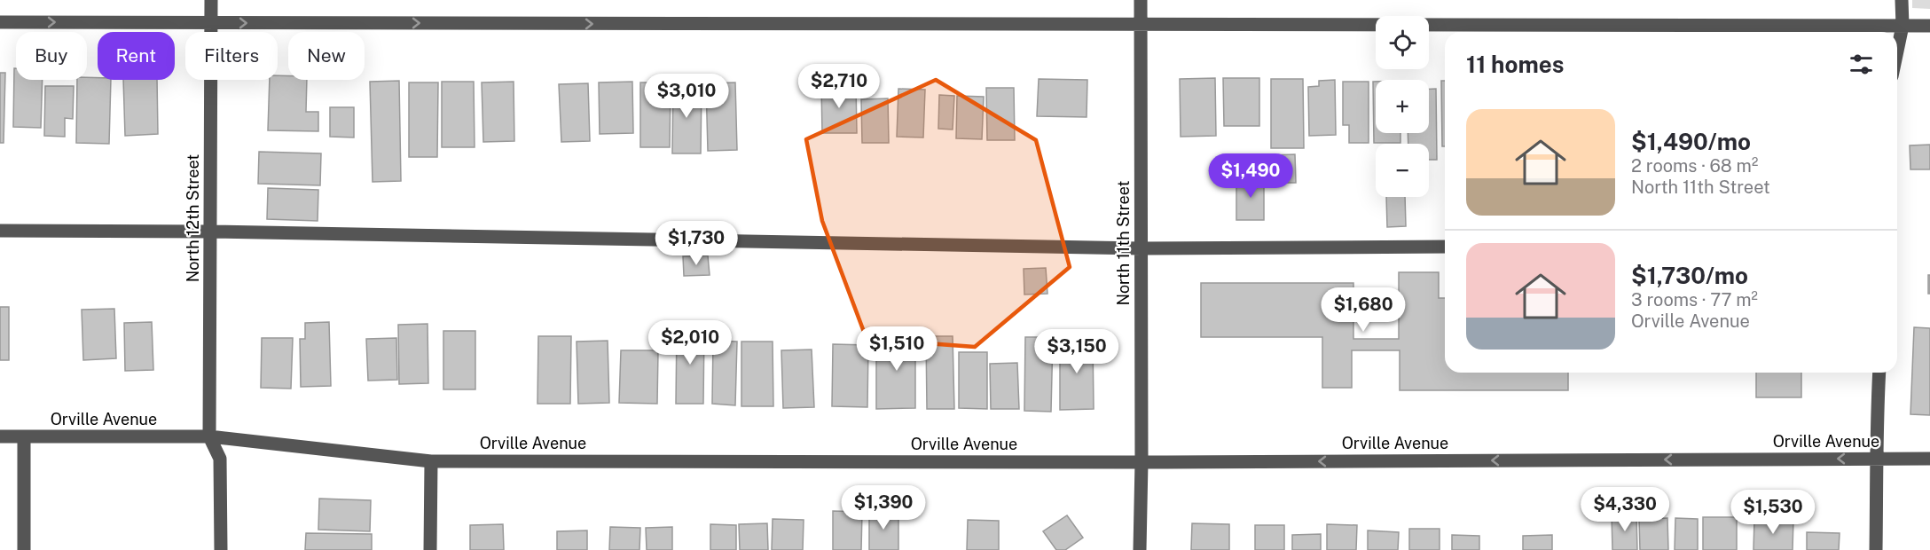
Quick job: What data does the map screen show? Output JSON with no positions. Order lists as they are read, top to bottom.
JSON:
{
  "streets": {
    "street": ["North 12th Street", "North 11th Street", "Orville Avenue"]
  },
  "crossings": [
    ["North 12th Street", "Orville Avenue"],
    ["North 11th Street", "Orville Avenue"]
  ],
  "one_way": ["Orville Avenue"],
  "page": {
    "map_buttons": ["+", "−"],
    "chip": [
      "Buy",
      "Rent",
      "Filters",
      "New"
    ],
    "heading": "11 homes",
    "price": [
      "$2,710",
      "$3,010",
      "$1,490",
      "$1,730",
      "$1,680",
      "$2,010",
      "$1,510",
      "$3,150",
      "$1,390",
      "$4,330",
      "$1,530"
    ],
    "list": [
      {
        "name": "$1,490/mo",
        "note": "2 rooms · 68 m² · North 11th Street"
      },
      {
        "name": "$1,730/mo",
        "note": "3 rooms · 77 m² · Orville Avenue"
      }
    ]
  }
}
